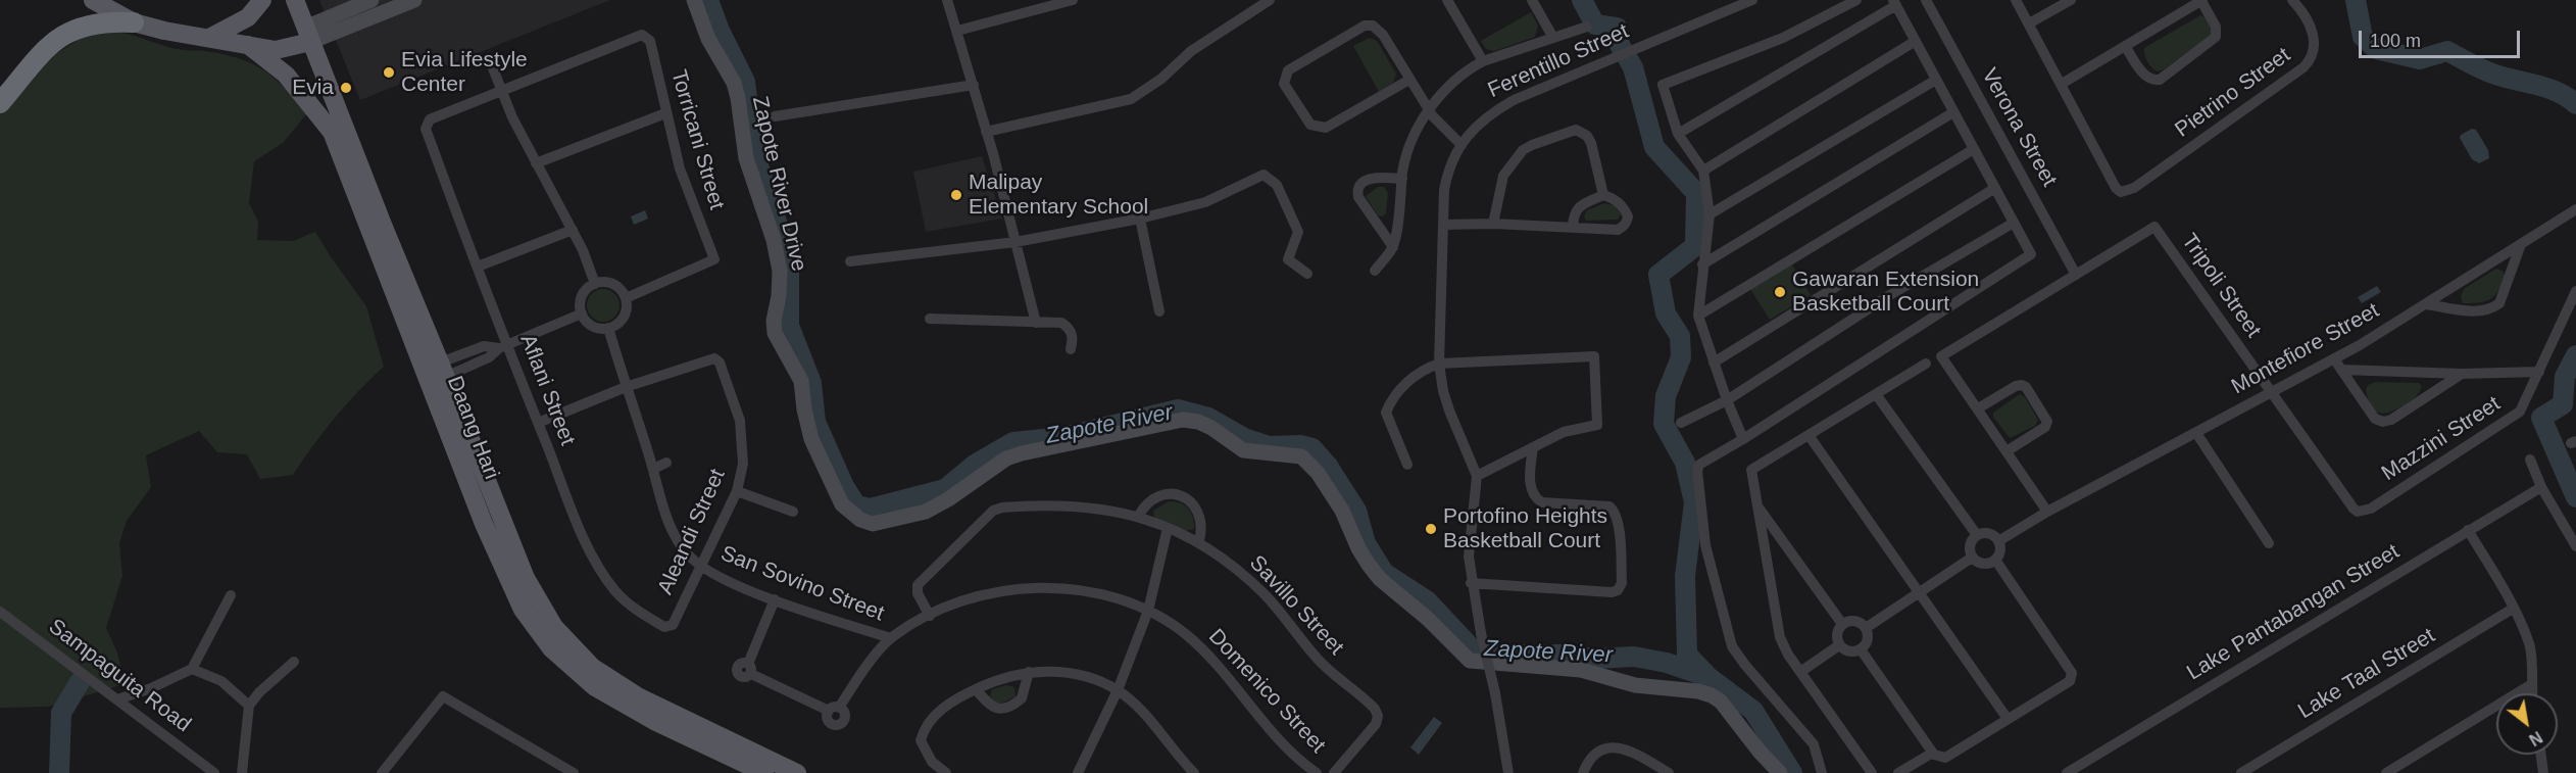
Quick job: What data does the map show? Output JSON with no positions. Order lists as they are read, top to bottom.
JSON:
{
  "streets": {
    "main road": ["Daang Hari"],
    "street": [
      "Ferentillo Street",
      "Pietrino Street",
      "Verona Street",
      "Torricani Street",
      "Zapote River Drive",
      "Tripoli Street",
      "Montefiore Street",
      "Aflani Street",
      "Mazzini Street",
      "Aleandi Street",
      "San Sovino Street",
      "Savillo Street",
      "Lake Pantabangan Street",
      "Lake Taal Street",
      "Sampaguita Road",
      "Domenico Street"
    ]
  },
  "crossings": [
    ["Verona Street", "Tripoli Street"],
    ["Torricani Street", "Aflani Street"],
    ["Torricani Street", "San Sovino Street"],
    ["Tripoli Street", "Montefiore Street"],
    ["Tripoli Street", "Mazzini Street"],
    ["Aflani Street", "Aleandi Street"],
    ["Aleandi Street", "San Sovino Street"],
    ["San Sovino Street", "Domenico Street"],
    ["Savillo Street", "Domenico Street"]
  ],
  "water": ["Zapote River"],
  "places": [
    "Evia Lifestyle Center",
    "Evia",
    "Malipay Elementary School",
    "Gawaran Extension Basketball Court",
    "Portofino Heights Basketball Court"
  ],
  "scale_bar": "100 m",
  "north": "bottom right"
}
